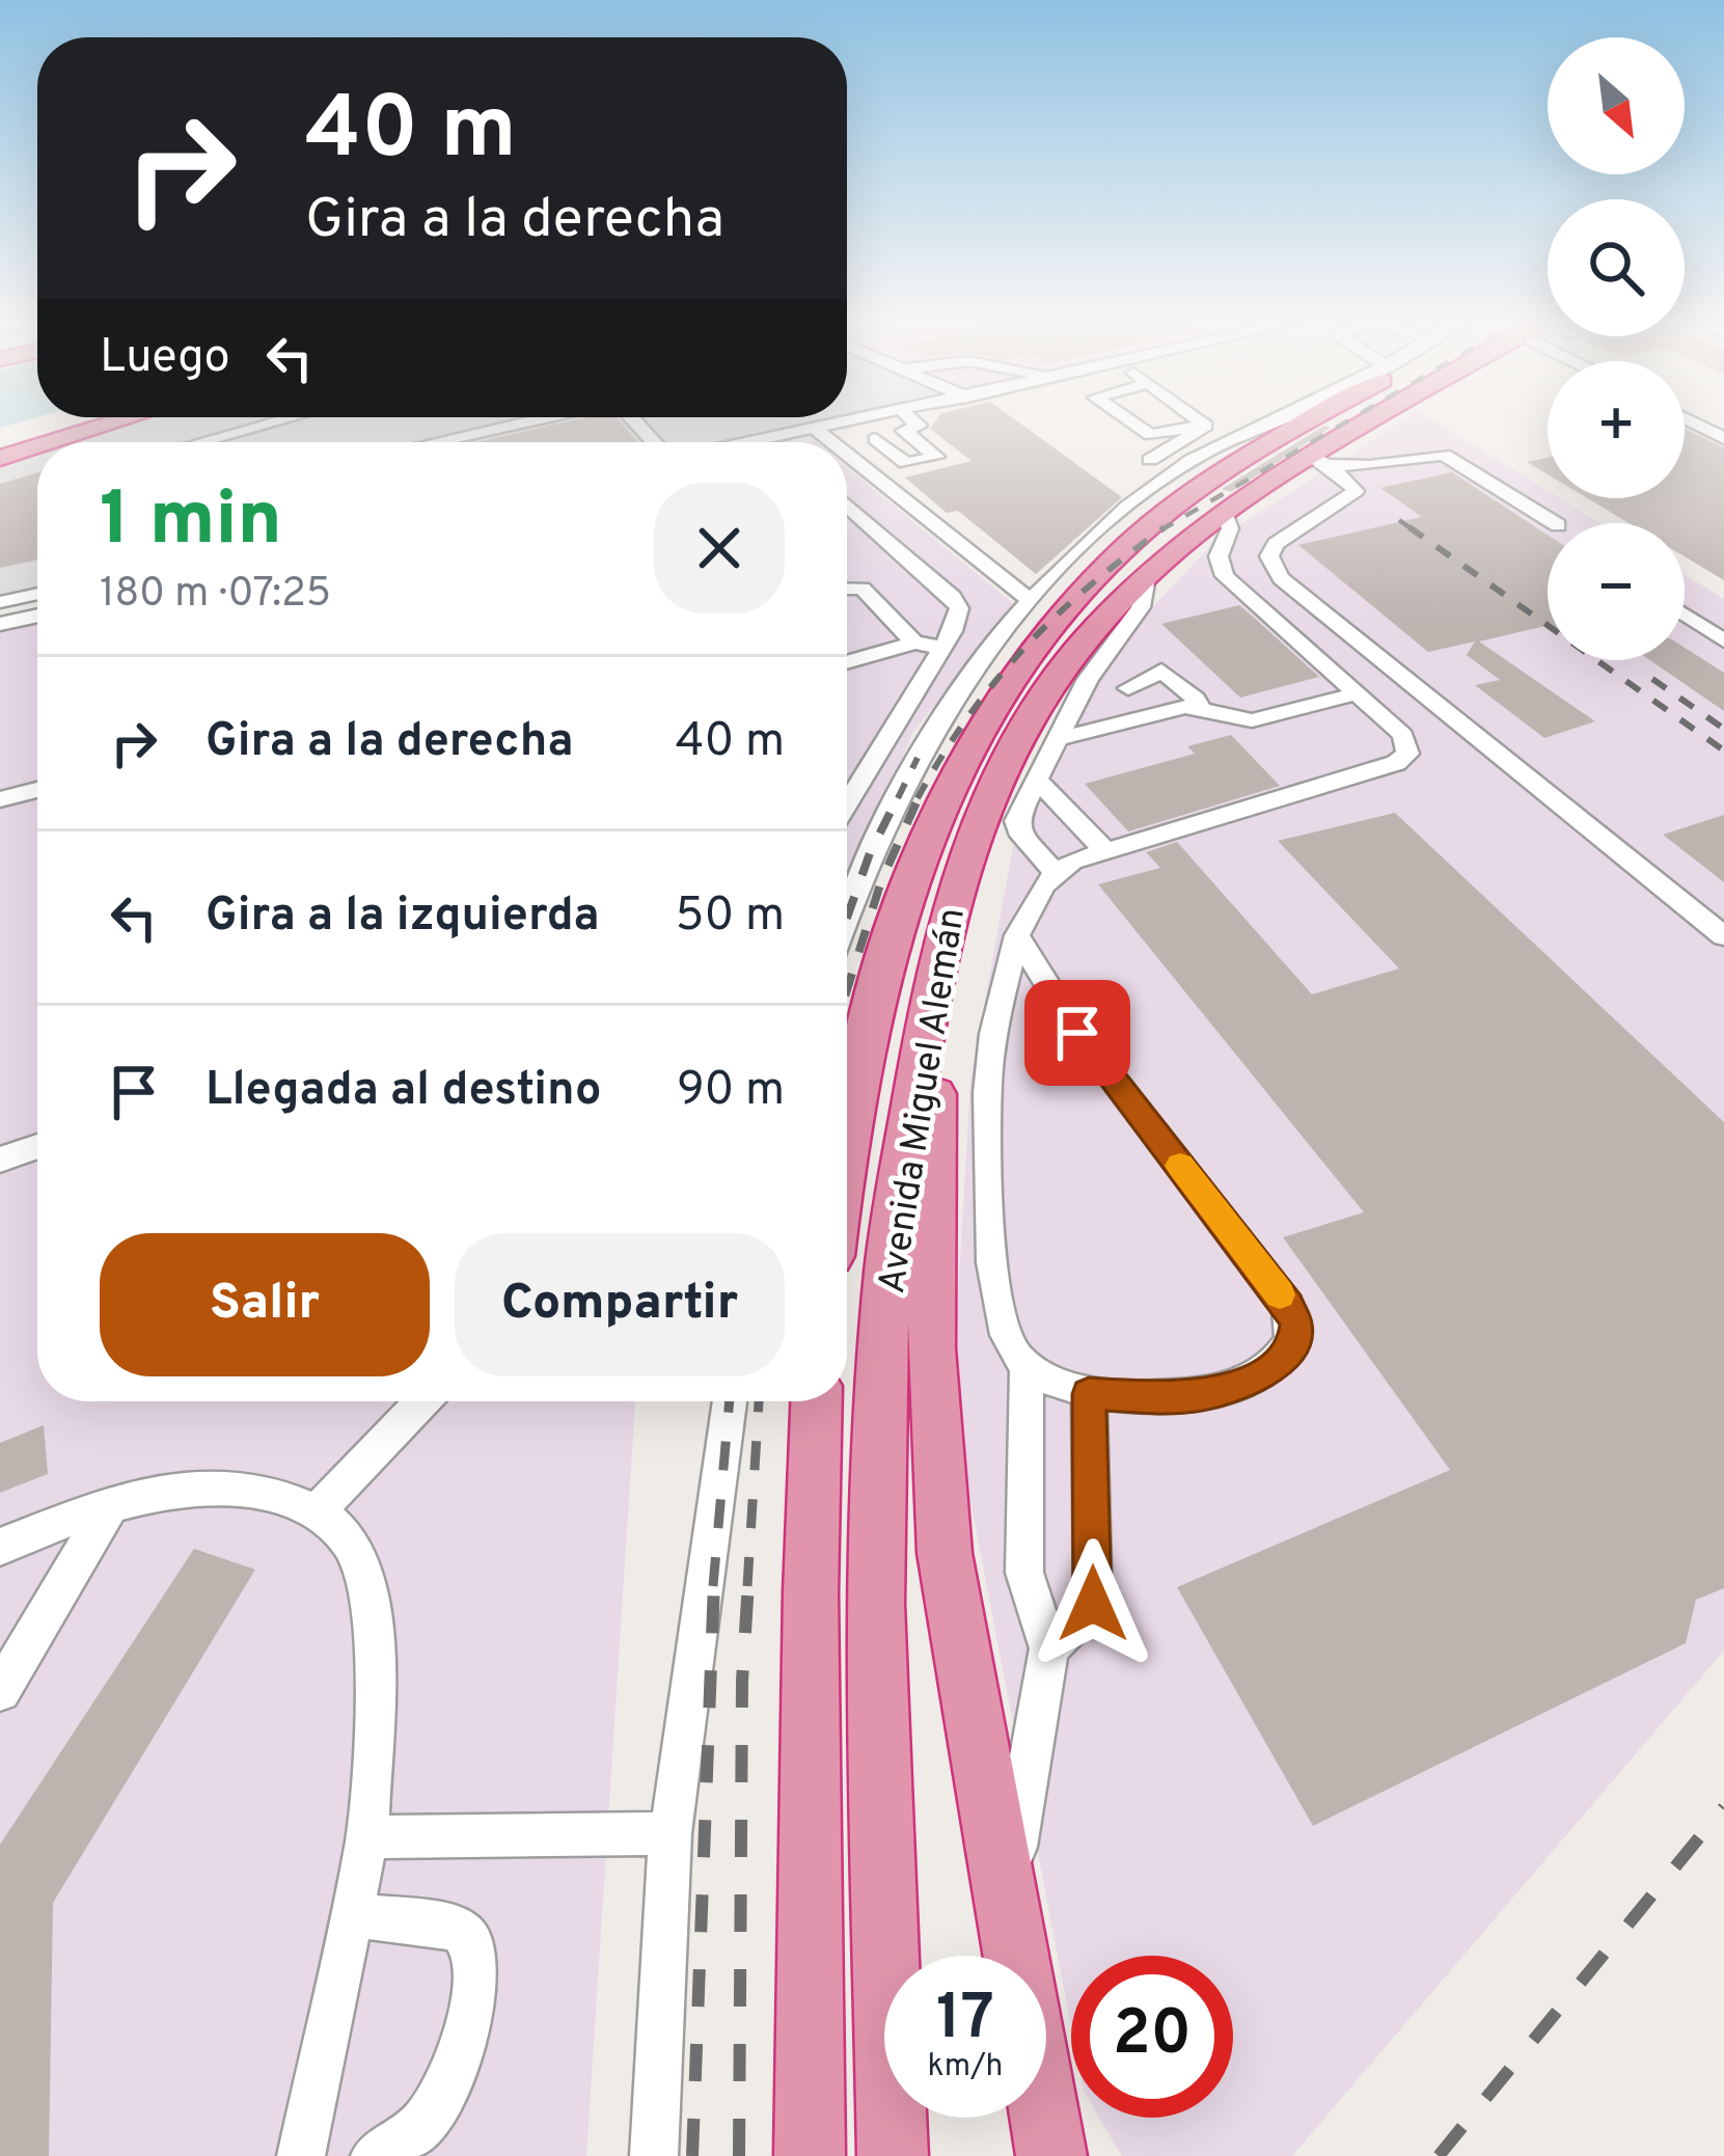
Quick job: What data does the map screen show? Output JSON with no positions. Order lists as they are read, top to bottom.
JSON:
{
  "streets": {
    "highway": ["Avenida Miguel Alemán"]
  },
  "north": "bottom right",
  "page": {
    "map_buttons": ["+", "−"],
    "turn": ["40 m", "Gira a la derecha"],
    "then": "Luego",
    "heading": ["1 min", "180 m · 07:25"],
    "list": [
      {
        "name": "Gira a la derecha",
        "value": "40 m"
      },
      {
        "name": "Gira a la izquierda",
        "value": "50 m"
      },
      {
        "name": "Llegada al destino",
        "value": "90 m"
      }
    ],
    "buttons": ["Salir", "Compartir"],
    "speed": "17 km/h",
    "limit": "20"
  }
}
